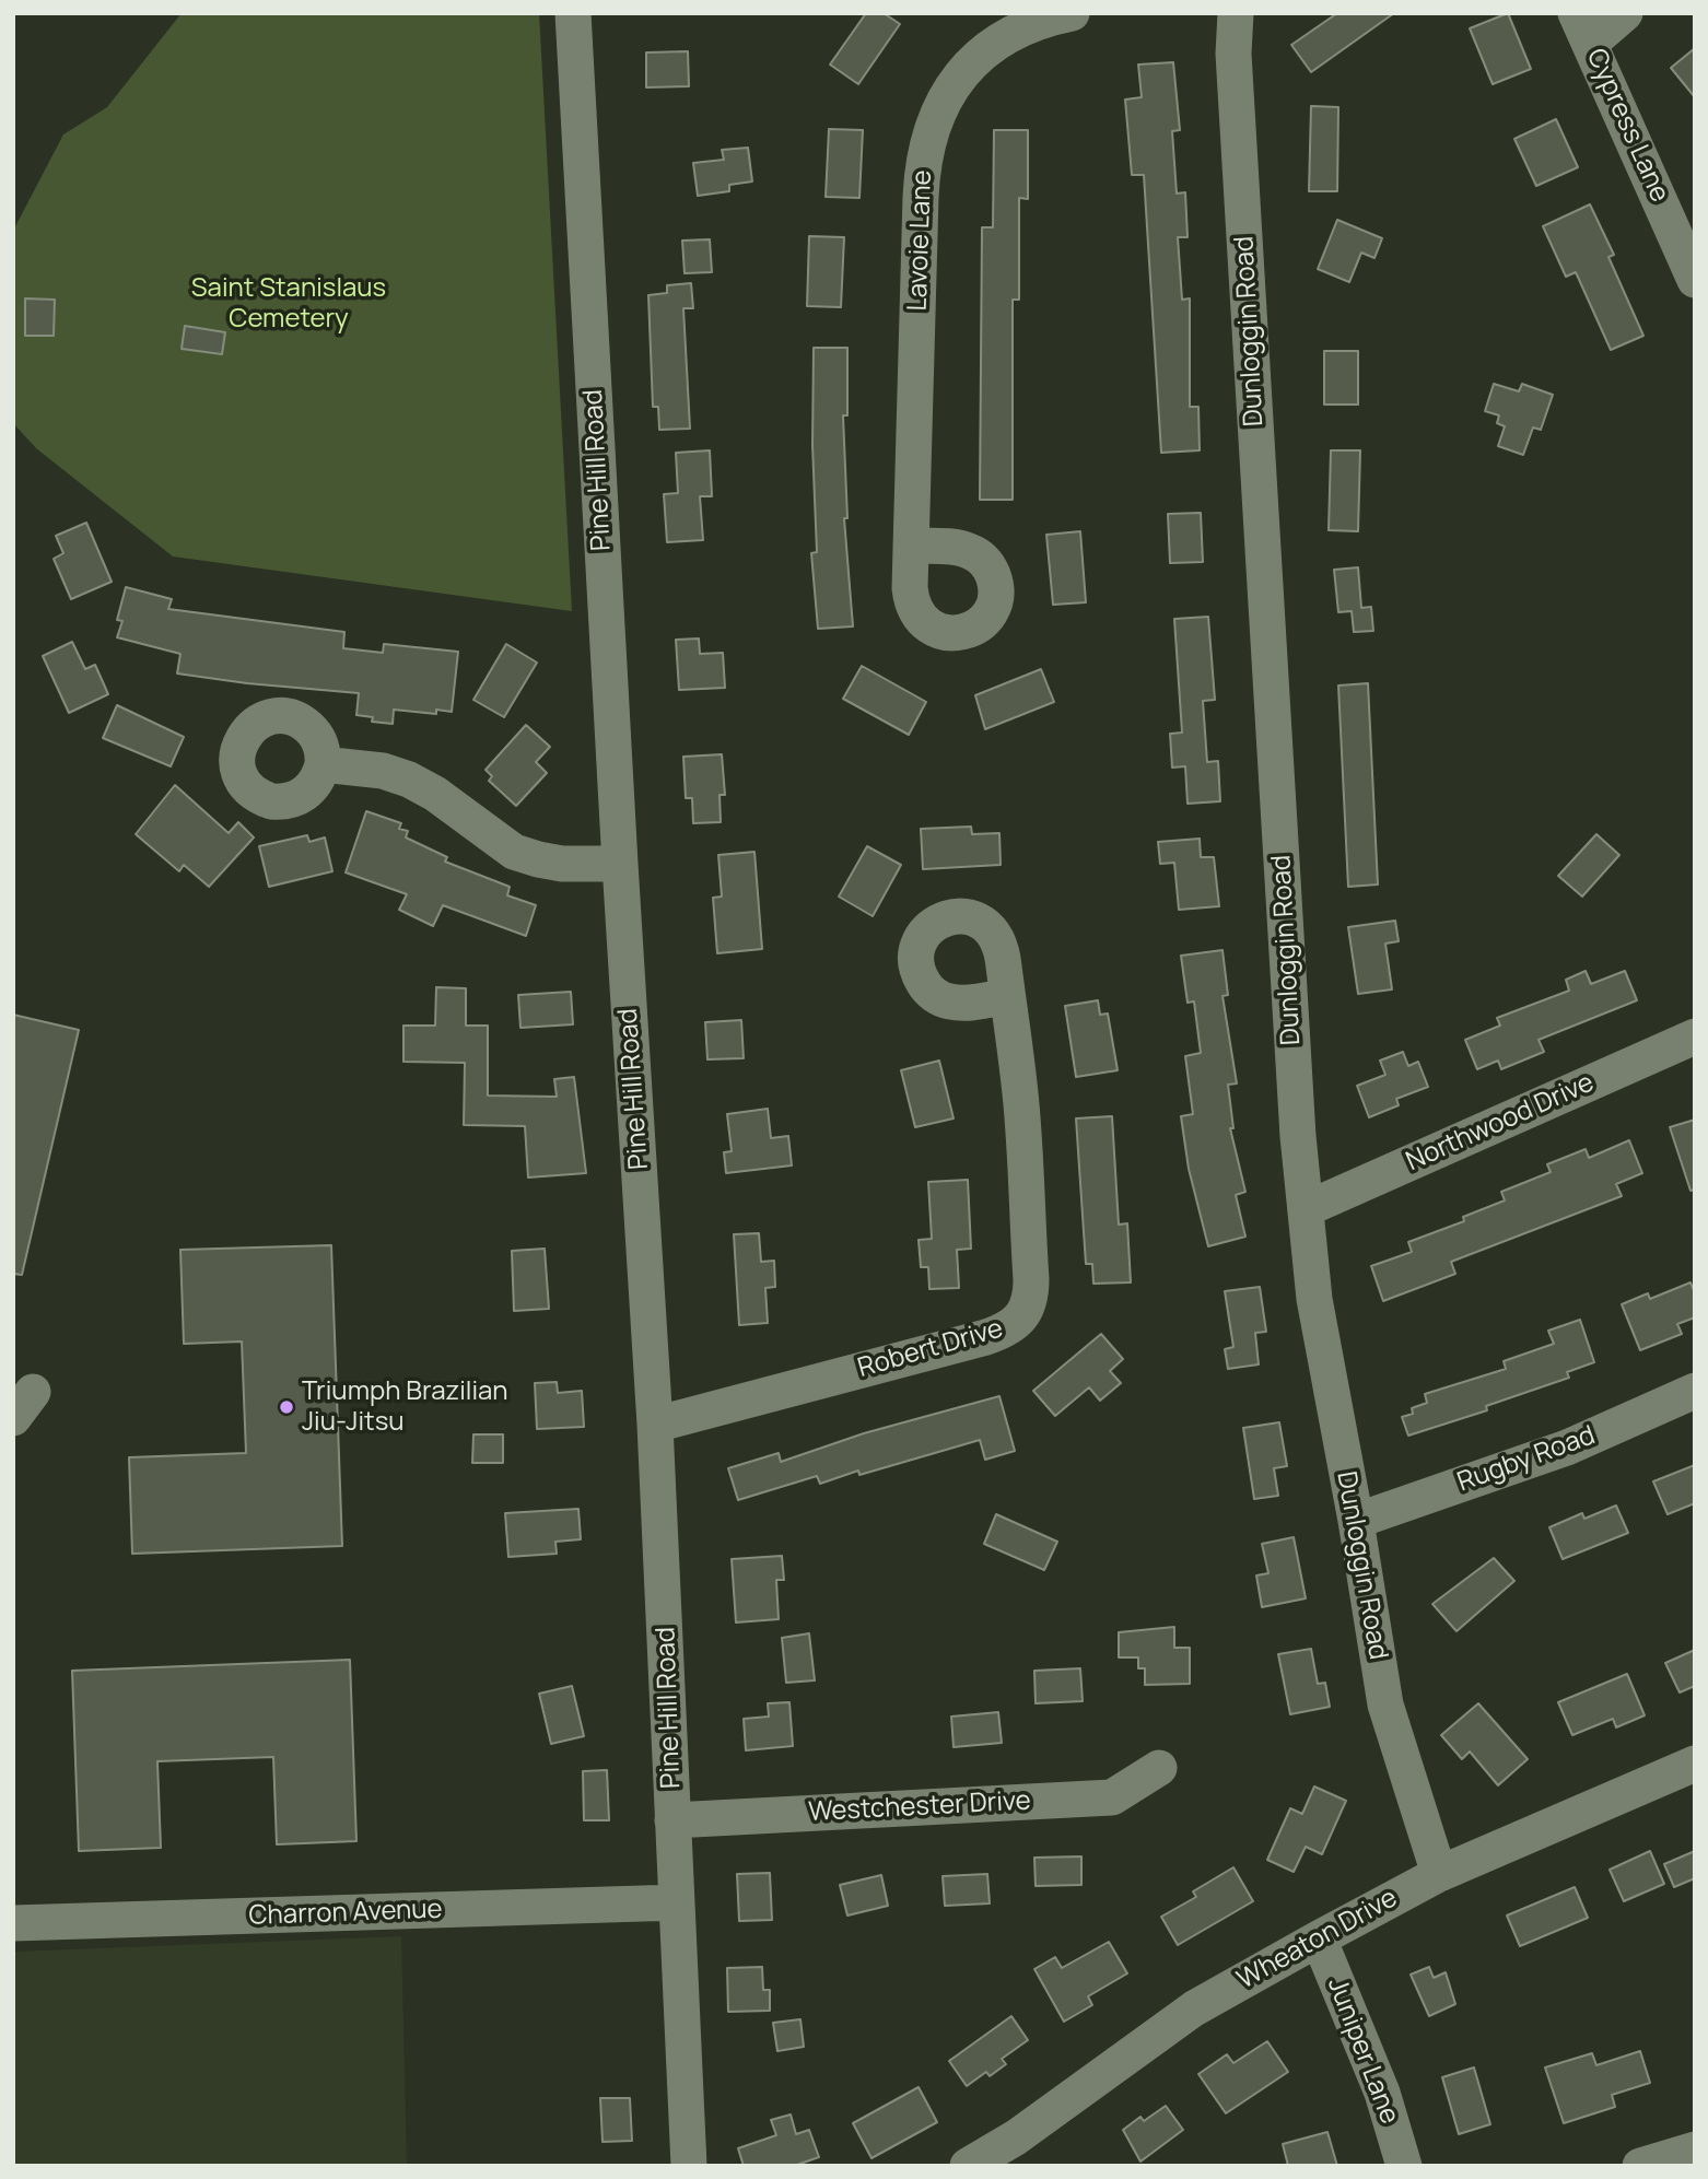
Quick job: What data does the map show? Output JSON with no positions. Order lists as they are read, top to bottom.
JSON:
{
  "streets": {
    "street": [
      "Cypress Lane",
      "Lavoie Lane",
      "Dunloggin Road",
      "Pine Hill Road",
      "Northwood Drive",
      "Robert Drive",
      "Rugby Road",
      "Westchester Drive",
      "Charron Avenue",
      "Wheaton Drive",
      "Juniper Lane"
    ]
  },
  "crossings": [
    ["Dunloggin Road", "Northwood Drive"],
    ["Dunloggin Road", "Rugby Road"],
    ["Dunloggin Road", "Wheaton Drive"],
    ["Pine Hill Road", "Robert Drive"],
    ["Pine Hill Road", "Westchester Drive"],
    ["Pine Hill Road", "Charron Avenue"],
    ["Wheaton Drive", "Juniper Lane"]
  ],
  "parks": ["Saint Stanislaus Cemetery"],
  "places": ["Triumph Brazilian Jiu-Jitsu"]
}
